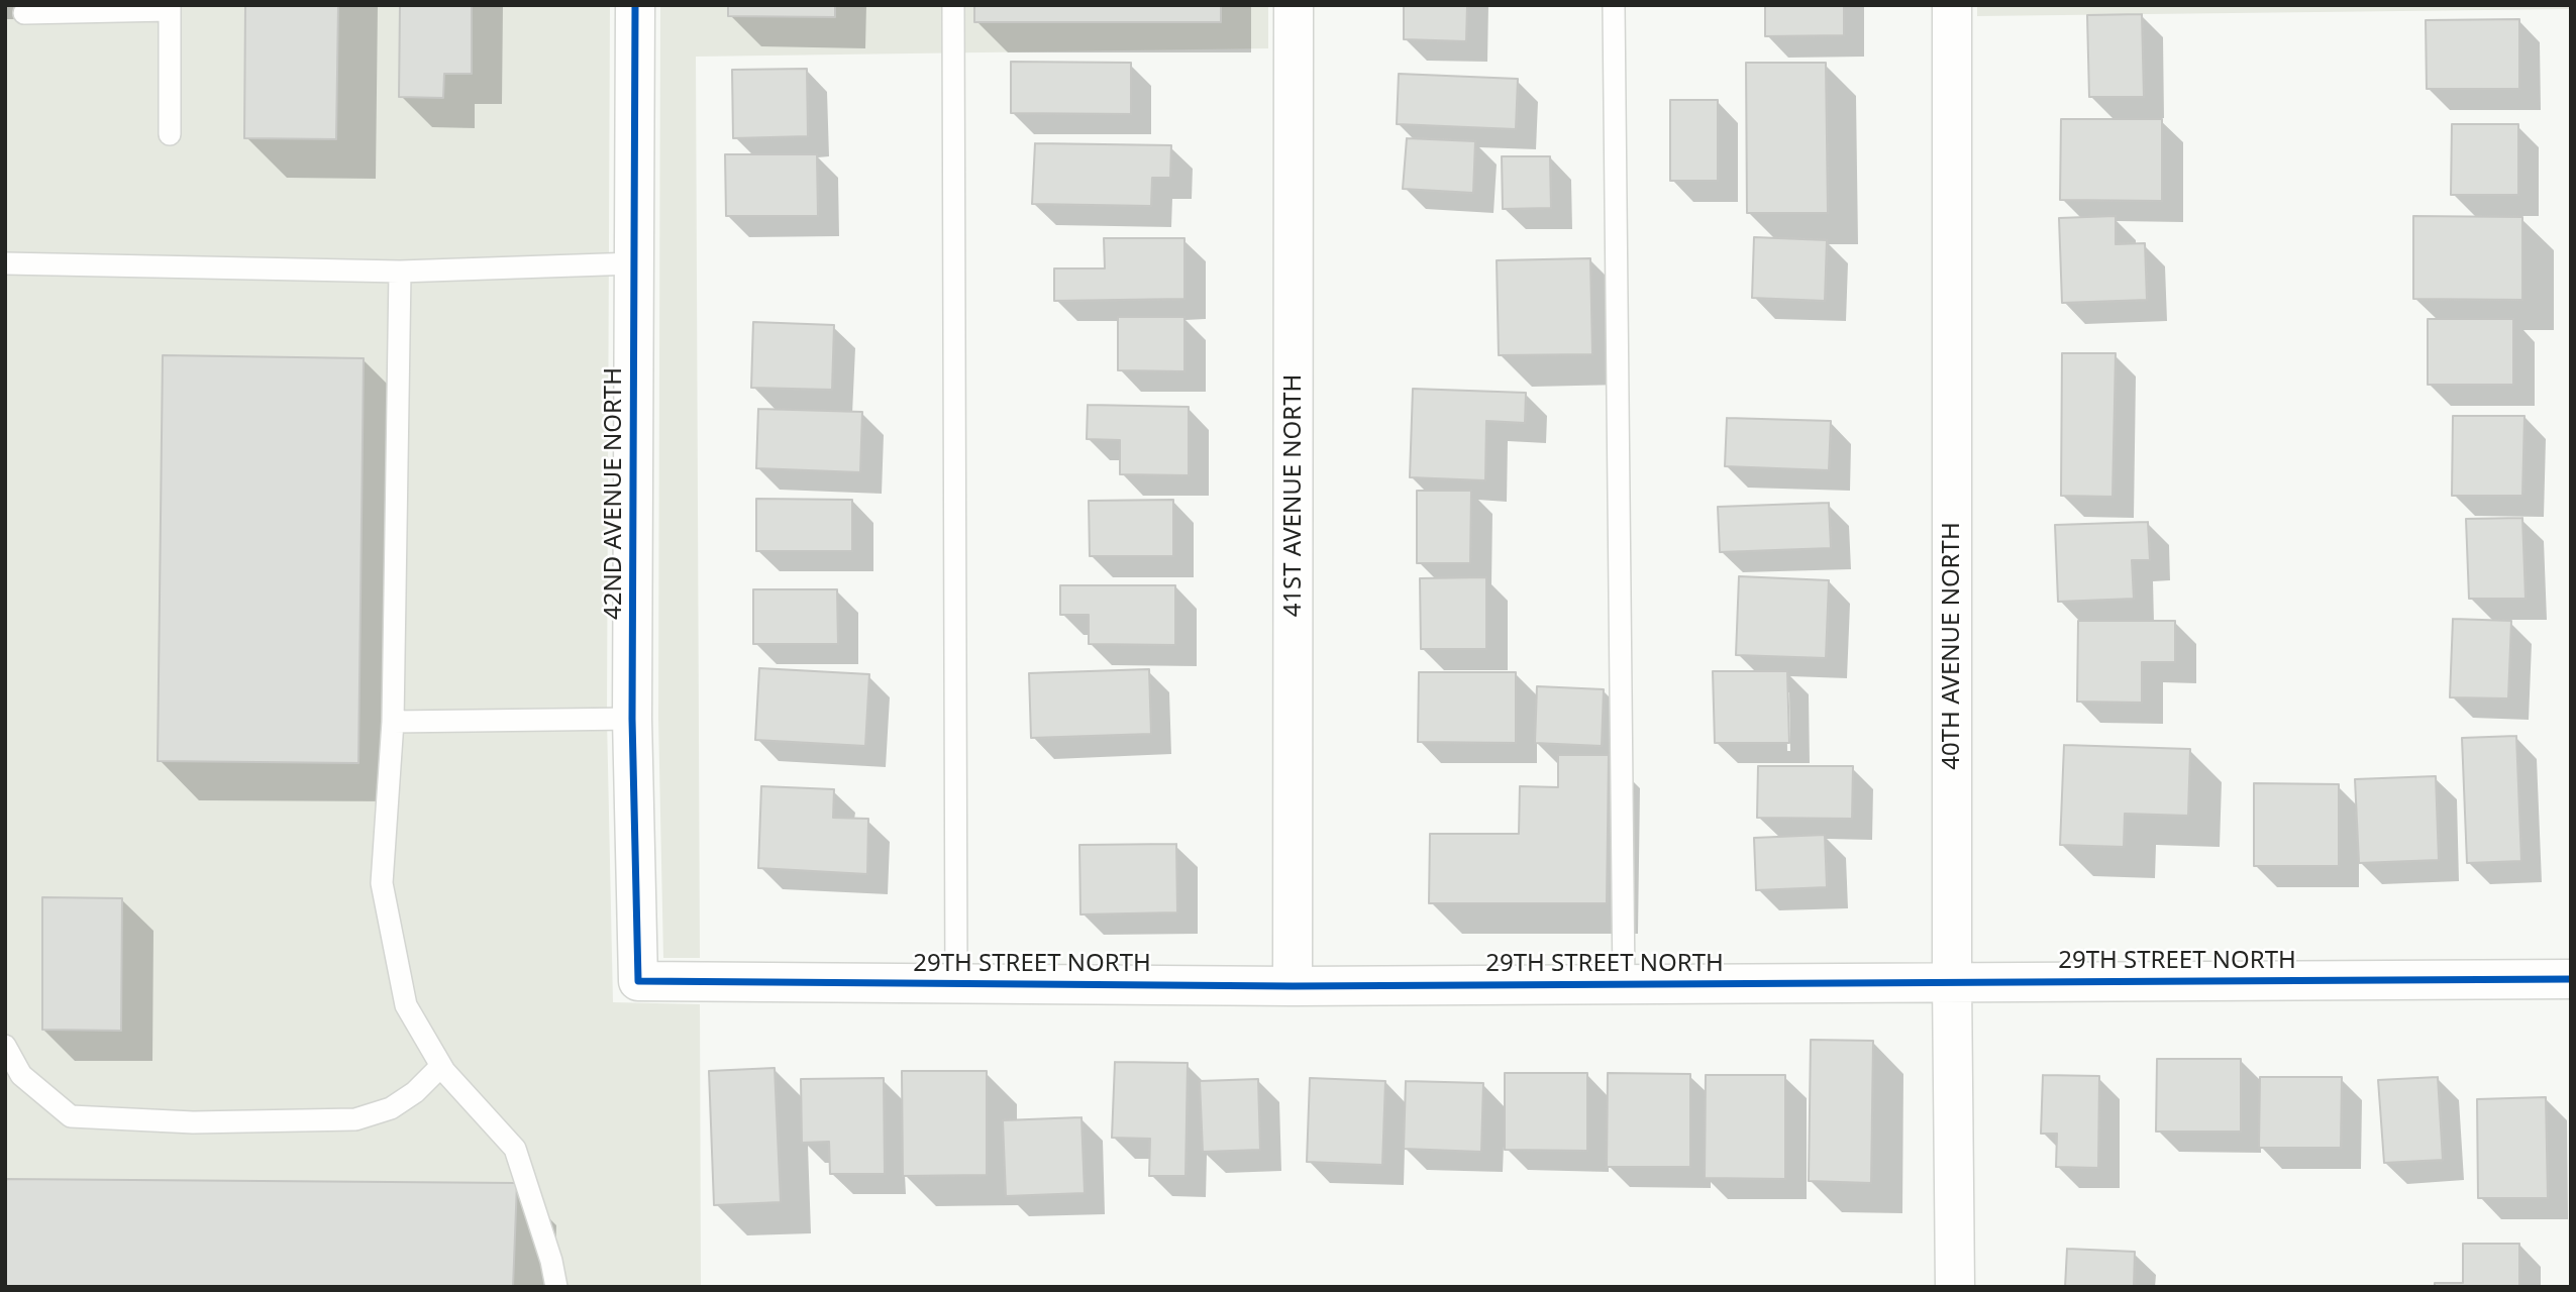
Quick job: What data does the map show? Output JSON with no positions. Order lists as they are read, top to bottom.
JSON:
{
  "streets": {
    "street": [
      "42ND AVENUE NORTH",
      "41ST AVENUE NORTH",
      "40TH AVENUE NORTH",
      "29TH STREET NORTH"
    ]
  },
  "crossings": [
    ["42ND AVENUE NORTH", "29TH STREET NORTH"],
    ["41ST AVENUE NORTH", "29TH STREET NORTH"],
    ["40TH AVENUE NORTH", "29TH STREET NORTH"]
  ]
}
